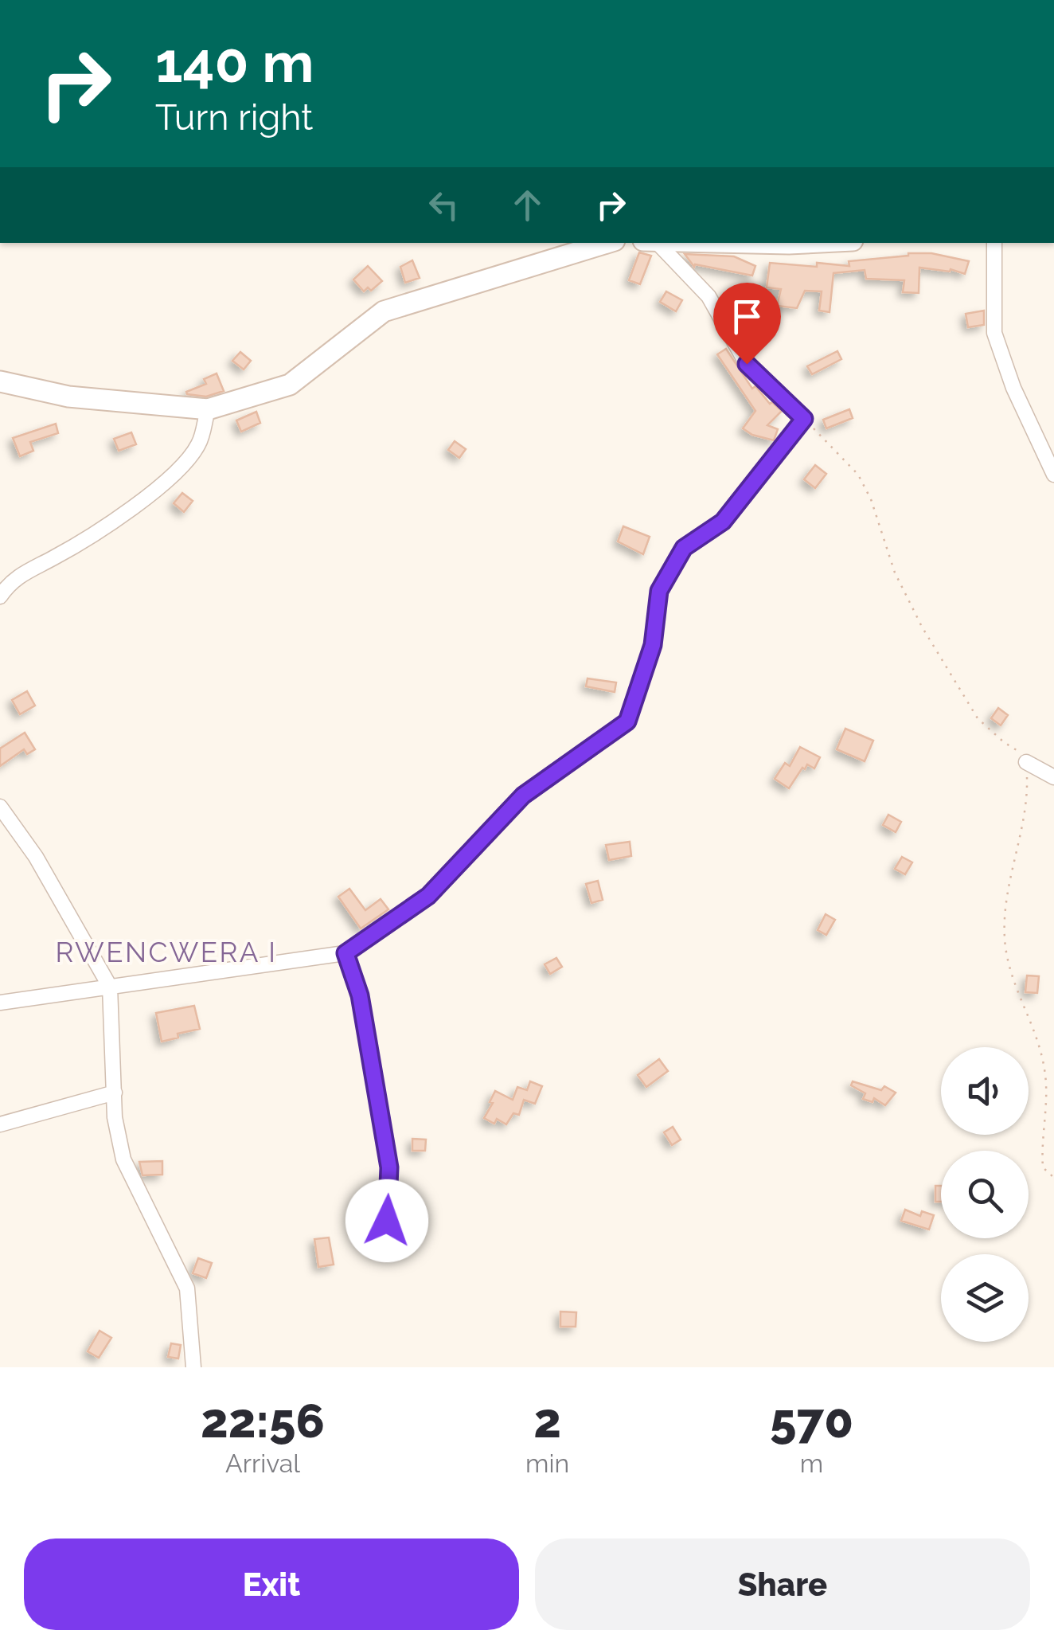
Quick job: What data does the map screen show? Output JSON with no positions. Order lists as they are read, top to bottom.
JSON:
{
  "districts": ["RWENCWERA I"],
  "page": {
    "turn": ["140 m", "Turn right"],
    "eta": [
      "22:56",
      "Arrival",
      "2",
      "min",
      "570",
      "m"
    ],
    "buttons": ["Exit", "Share"]
  }
}
